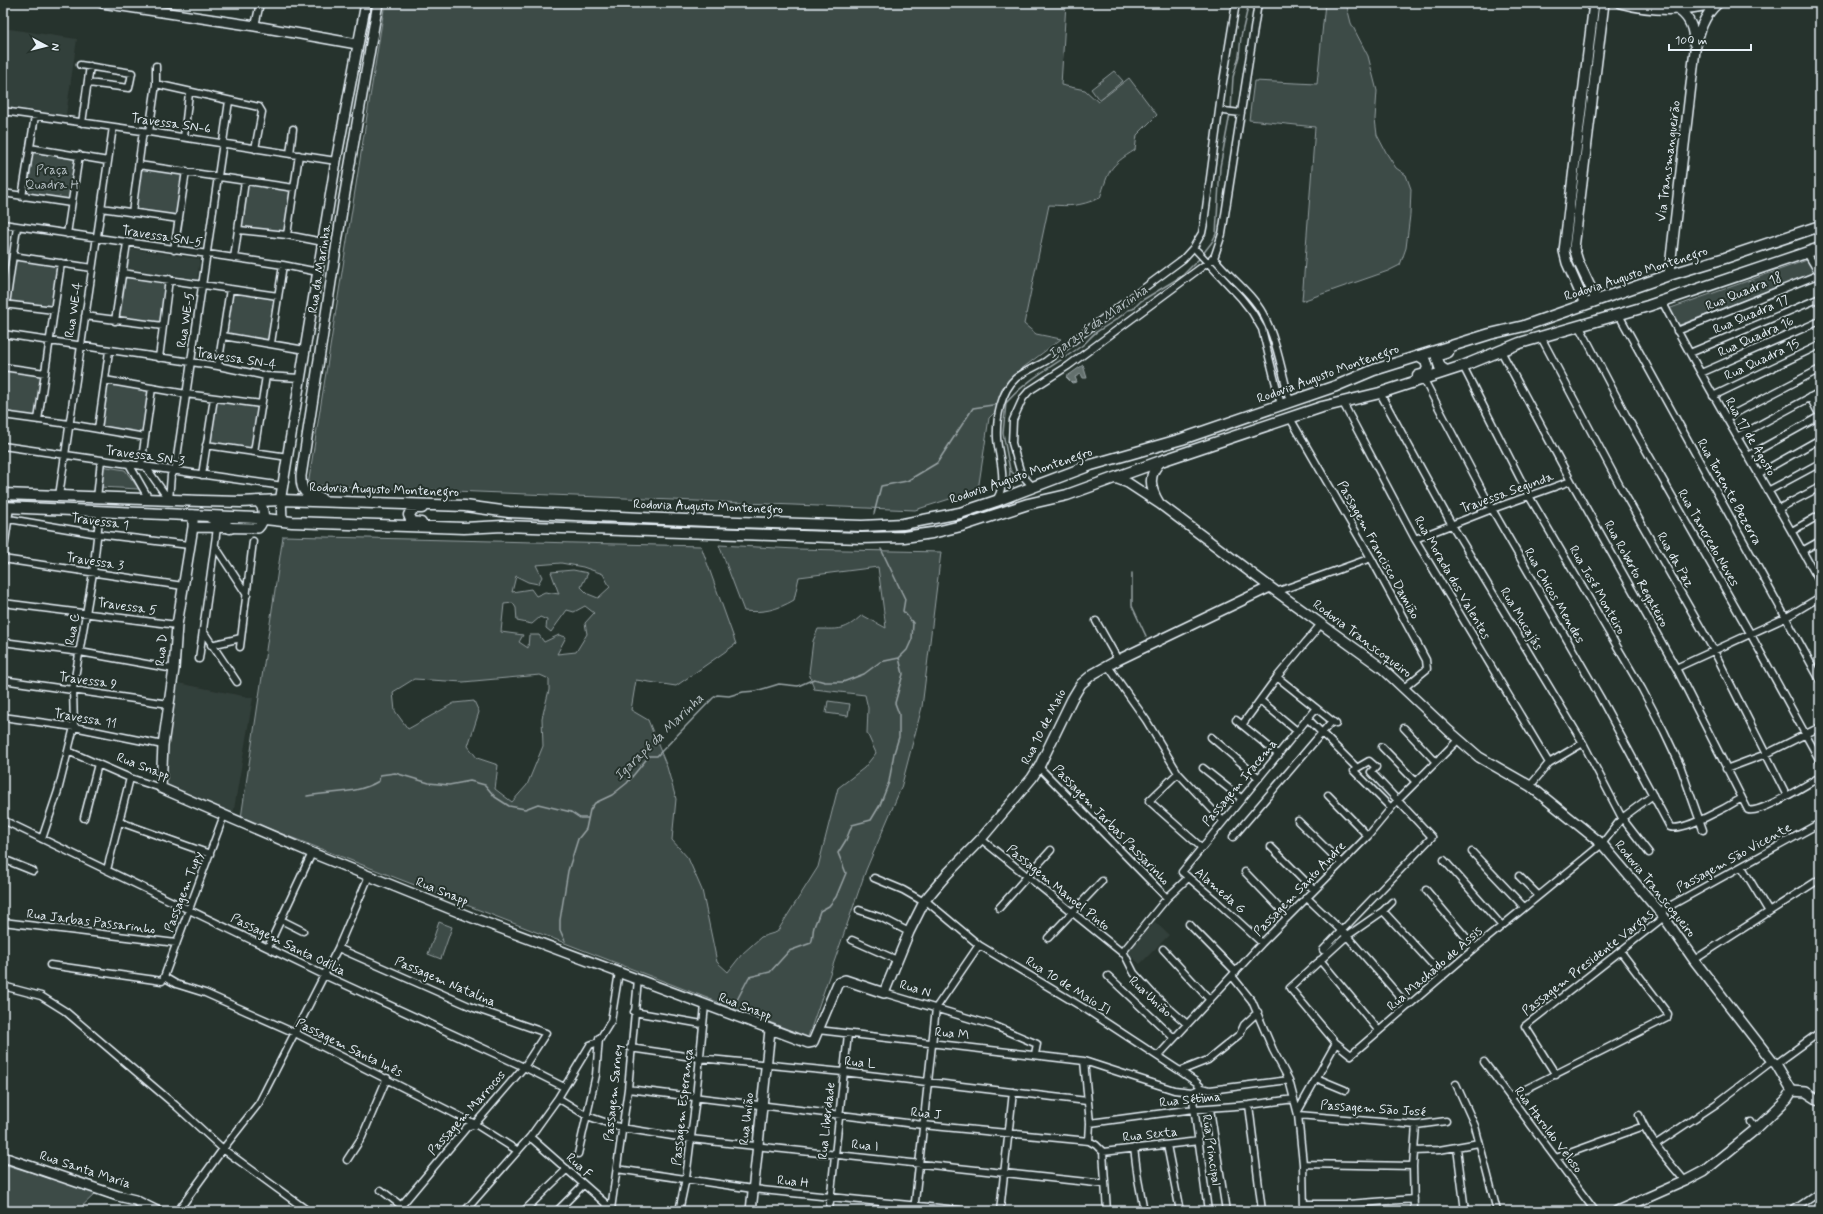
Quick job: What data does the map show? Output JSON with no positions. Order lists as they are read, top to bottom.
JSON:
{
  "streets": {
    "main road": [
      "Via Transmangueirão",
      "Rua da Marinha",
      "Rodovia Augusto Montenegro",
      "Rodovia Transcoqueiro",
      "Rua D",
      "Rua 10 de Maio",
      "Rua Snapp",
      "Rua N",
      "Rua União",
      "Rua Santa Maria"
    ],
    "street": [
      "Travessa SN-6",
      "Travessa SN-5",
      "Rua Quadra 18",
      "Rua WE-4",
      "Rua Quadra 17",
      "Rua WE-5",
      "Rua Quadra 16",
      "Travessa SN-4",
      "Rua Quadra 15",
      "Rua 17 de Agosto",
      "Travessa SN-3",
      "Rua Tenente Bezerra",
      "Travessa Segunda",
      "Travessa 1",
      "Rua Tancredo Neves",
      "Passagem Francisco Damião",
      "Rua da Paz",
      "Travessa 3",
      "Rua Roberto Regateiro",
      "Rua Morada dos Valentes",
      "Rua José Monteiro",
      "Rua Chicos Mendes",
      "Travessa 5",
      "Rua Mucajás",
      "Rua C",
      "Travessa 9",
      "Travessa 11",
      "Passagem Iracema",
      "Passagem Jarbas Passarinho",
      "Passagem São Vicente",
      "Passagem Manoel Pinto",
      "Passagem Santo Andre",
      "Alameda G",
      "Passagem Tupy",
      "Rua Jarbas Passarinho",
      "Passagem Santa Odília",
      "Passagem Presidente Vargas",
      "Rua Machado de Assis",
      "Passagem Natalina",
      "Rua 10 de Maio II",
      "Rua M",
      "Passagem Santa Inês",
      "Rua L",
      "Passagem Sarney",
      "Rua Sétima",
      "Passagem Esperança",
      "Passagem São José",
      "Passagem Marrocos",
      "Rua J",
      "Rua Liberdade",
      "Rua Haroldo Veloso",
      "Rua Sexta",
      "Rua I",
      "Rua Principal",
      "Rua F",
      "Rua H"
    ]
  },
  "crossings": [
    ["Travessa SN-6", "Rua da Marinha"],
    ["Travessa SN-6", "Rua WE-4"],
    ["Travessa SN-6", "Rua WE-5"],
    ["Via Transmangueirão", "Rodovia Augusto Montenegro"],
    ["Travessa SN-5", "Rua da Marinha"],
    ["Travessa SN-5", "Rua WE-4"],
    ["Travessa SN-5", "Rua WE-5"],
    ["Rua da Marinha", "Rodovia Augusto Montenegro"],
    ["Rua da Marinha", "Travessa SN-4"],
    ["Rua da Marinha", "Travessa SN-3"],
    ["Rodovia Augusto Montenegro", "Rua WE-4"],
    ["Rodovia Augusto Montenegro", "Rua WE-5"],
    ["Rodovia Augusto Montenegro", "Passagem Francisco Damião"],
    ["Rodovia Augusto Montenegro", "Rua Morada dos Valentes"],
    ["Rodovia Augusto Montenegro", "Rua Chicos Mendes"],
    ["Rodovia Augusto Montenegro", "Rua Mucajás"],
    ["Rodovia Augusto Montenegro", "Rua C"],
    ["Rodovia Augusto Montenegro", "Rodovia Transcoqueiro"],
    ["Rodovia Augusto Montenegro", "Rua D"],
    ["Rua Quadra 18", "Rua 17 de Agosto"],
    ["Rua WE-4", "Travessa SN-4"],
    ["Rua WE-4", "Travessa SN-3"],
    ["Rua Quadra 17", "Rua 17 de Agosto"],
    ["Rua WE-5", "Travessa SN-4"],
    ["Rua WE-5", "Travessa SN-3"],
    ["Rua Quadra 16", "Rua 17 de Agosto"],
    ["Rua Quadra 15", "Rua 17 de Agosto"],
    ["Travessa Segunda", "Rua Roberto Regateiro"],
    ["Travessa Segunda", "Rua Morada dos Valentes"],
    ["Travessa Segunda", "Rua José Monteiro"],
    ["Travessa Segunda", "Rua Chicos Mendes"],
    ["Travessa Segunda", "Rua Mucajás"],
    ["Travessa 1", "Rua C"],
    ["Travessa 1", "Rua D"],
    ["Passagem Francisco Damião", "Rodovia Transcoqueiro"],
    ["Rua da Paz", "Rua Roberto Regateiro"],
    ["Travessa 3", "Rua C"],
    ["Travessa 3", "Rua D"],
    ["Rua José Monteiro", "Rua Chicos Mendes"],
    ["Rua Chicos Mendes", "Rua Machado de Assis"],
    ["Travessa 5", "Rua C"],
    ["Travessa 5", "Rua D"],
    ["Rua Mucajás", "Rua Machado de Assis"],
    ["Rua C", "Travessa 9"],
    ["Rua C", "Travessa 11"],
    ["Rua C", "Rua Snapp"],
    ["Rua C", "Passagem Santa Odília"],
    ["Rodovia Transcoqueiro", "Rua 10 de Maio"],
    ["Rodovia Transcoqueiro", "Passagem São Vicente"],
    ["Rodovia Transcoqueiro", "Passagem Santo Andre"],
    ["Rodovia Transcoqueiro", "Passagem Presidente Vargas"],
    ["Rodovia Transcoqueiro", "Rua Machado de Assis"],
    ["Rua D", "Travessa 9"],
    ["Rua D", "Travessa 11"],
    ["Rua D", "Rua Snapp"],
    ["Rua 10 de Maio", "Passagem Jarbas Passarinho"],
    ["Rua 10 de Maio", "Passagem Manoel Pinto"],
    ["Rua 10 de Maio", "Rua 10 de Maio II"],
    ["Rua 10 de Maio", "Rua N"],
    ["Rua Snapp", "Passagem Tupy"],
    ["Rua Snapp", "Rua N"],
    ["Rua Snapp", "Rua União"],
    ["Rua Snapp", "Passagem Sarney"],
    ["Rua Snapp", "Passagem Esperança"],
    ["Passagem Iracema", "Alameda G"],
    ["Passagem São Vicente", "Passagem Presidente Vargas"],
    ["Passagem Manoel Pinto", "Passagem Santo Andre"],
    ["Passagem Santo Andre", "Alameda G"],
    ["Passagem Santo Andre", "Rua 10 de Maio II"],
    ["Passagem Santo Andre", "Rua União"],
    ["Passagem Tupy", "Rua Jarbas Passarinho"],
    ["Passagem Tupy", "Passagem Santa Odília"],
    ["Passagem Tupy", "Passagem Santa Inês"],
    ["Passagem Santa Odília", "Passagem Marrocos"],
    ["Passagem Natalina", "Passagem Marrocos"],
    ["Rua N", "Rua M"],
    ["Rua União", "Rua L"],
    ["Rua União", "Rua J"],
    ["Rua União", "Rua I"],
    ["Rua União", "Rua H"],
    ["Rua M", "Rua Liberdade"],
    ["Rua M", "Rua Principal"],
    ["Passagem Santa Inês", "Passagem Marrocos"],
    ["Rua L", "Passagem Sarney"],
    ["Rua L", "Passagem Esperança"],
    ["Rua L", "Rua Liberdade"],
    ["Passagem Sarney", "Rua I"],
    ["Passagem Sarney", "Rua F"],
    ["Passagem Sarney", "Rua H"],
    ["Rua Sétima", "Rua Principal"],
    ["Passagem Esperança", "Rua I"],
    ["Passagem Esperança", "Rua H"],
    ["Rua J", "Rua Liberdade"],
    ["Rua Liberdade", "Rua I"],
    ["Rua Liberdade", "Rua H"],
    ["Rua Sexta", "Rua Principal"]
  ],
  "water": ["Igarapé da Marinha"],
  "parks": ["Praça Quadra H"],
  "scale_bar": "100 m",
  "north": "right"
}
